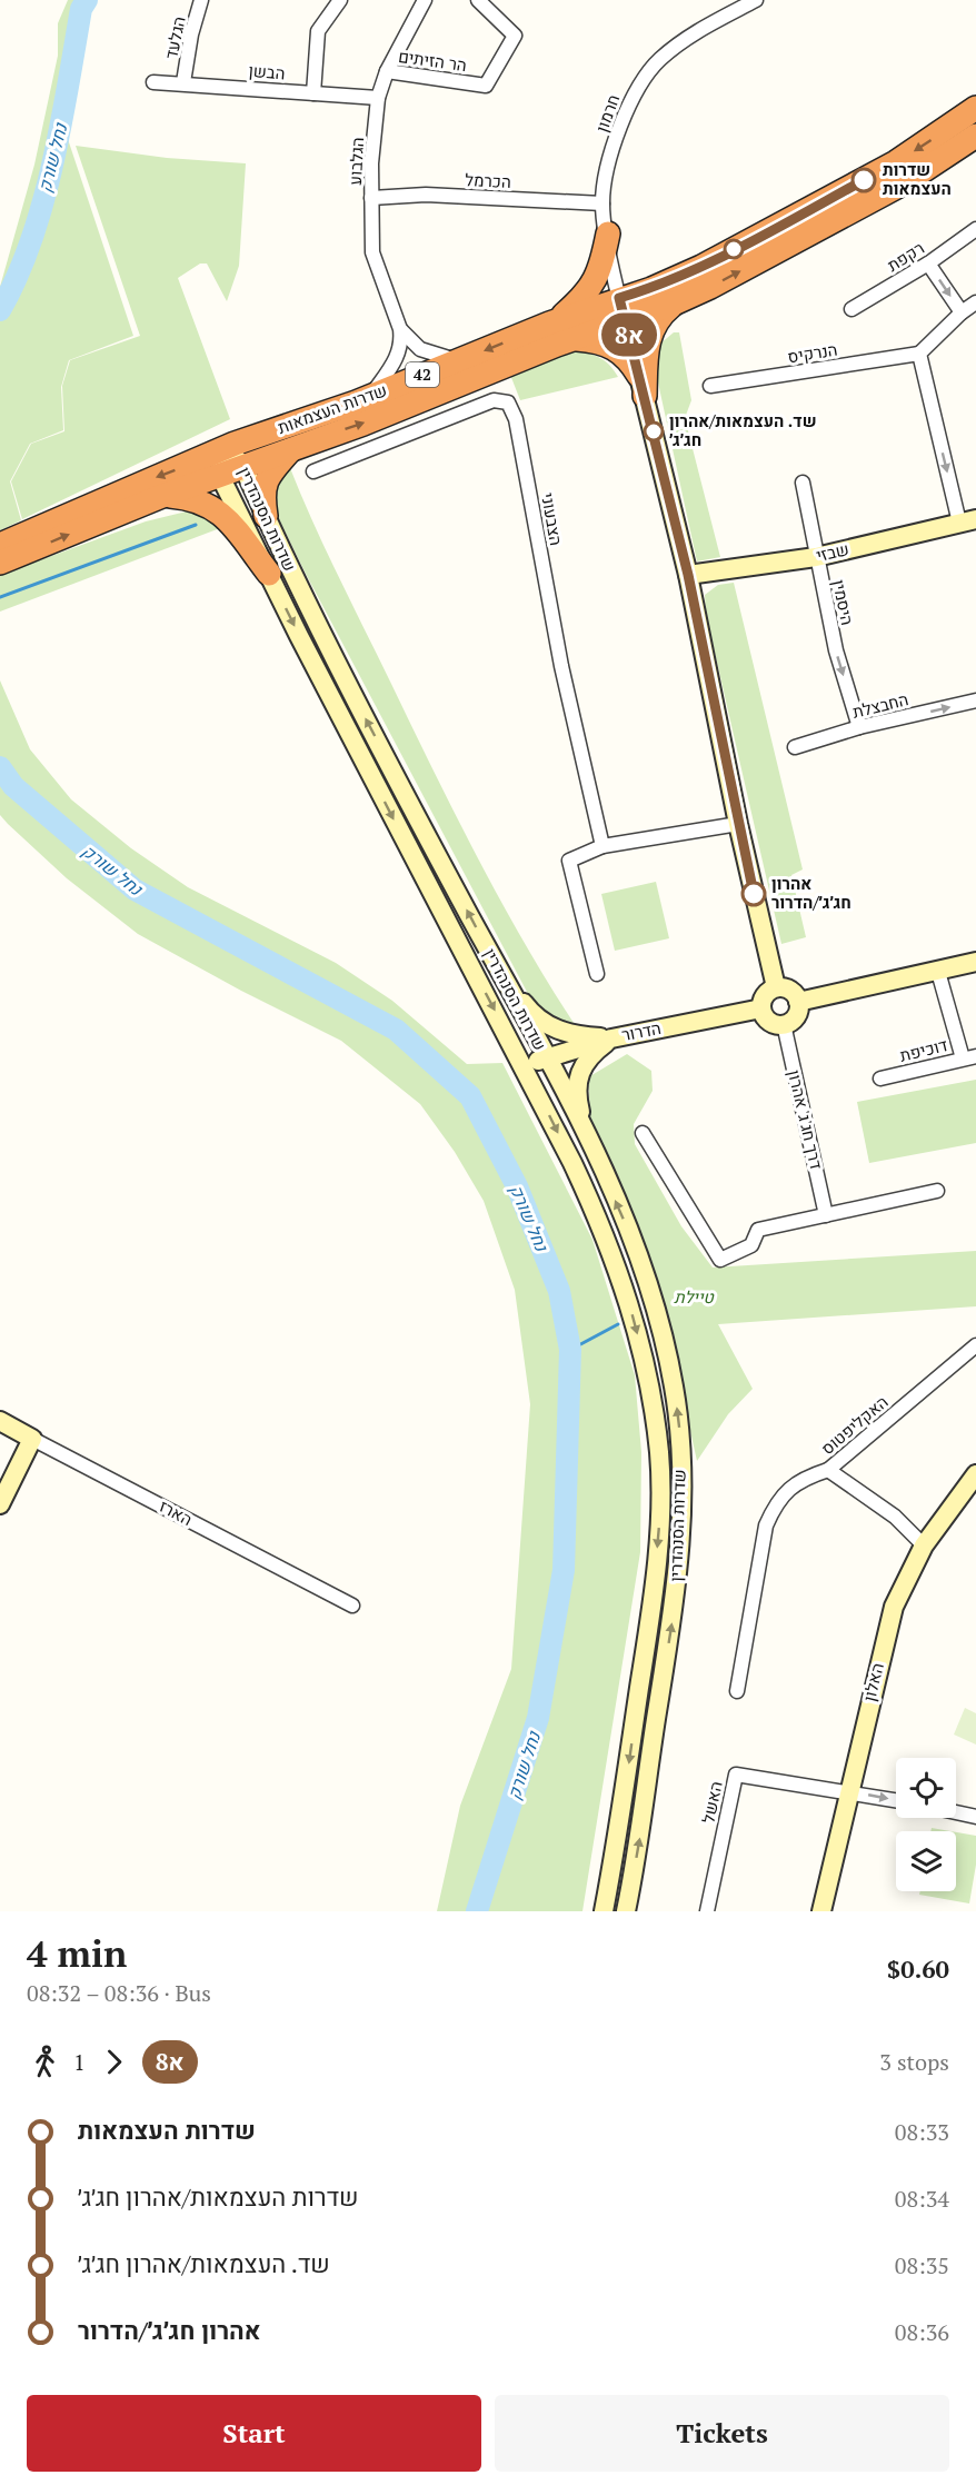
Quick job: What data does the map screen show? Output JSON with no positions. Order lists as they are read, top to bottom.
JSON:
{
  "streets": {
    "highway": ["42", "שדרות העצמאות"],
    "main road": [
      "שדרות הסנהדרין",
      "שבזי",
      "הדרור",
      "הארז",
      "האלון"
    ],
    "street": [
      "הגלעד",
      "הר הזיתים",
      "הבשן",
      "חרמון",
      "הגלבוע",
      "הכרמל",
      "רקפת",
      "הנרקיס",
      "הצבעוני",
      "היסמין",
      "החבצלת",
      "דוכיפת",
      "דרך חג'ג' אהרון",
      "האקליפטוס",
      "האשל"
    ]
  },
  "crossings": [
    ["הגלעד", "הבשן"],
    ["הר הזיתים", "הגלבוע"],
    ["הבשן", "הגלבוע"],
    ["חרמון", "הכרמל"],
    ["חרמון", "שדרות העצמאות"],
    ["הגלבוע", "הכרמל"],
    ["הגלבוע", "שדרות העצמאות"],
    ["42", "שדרות העצמאות"],
    ["42", "שדרות הסנהדרין"],
    ["שדרות העצמאות", "שדרות הסנהדרין"],
    ["שדרות הסנהדרין", "הדרור"],
    ["שבזי", "היסמין"],
    ["היסמין", "החבצלת"],
    ["הדרור", "דרך חג'ג' אהרון"],
    ["האלון", "האשל"]
  ],
  "one_way": ["היסמין", "החבצלת"],
  "water": ["נחל שורק"],
  "parks": ["טיילת"],
  "places": ["שדרות העצמאות", "שד. העצמאות/אהרון חג׳ג׳", "אהרון חג׳ג׳/הדרור"],
  "lines": ["bus line 8א"],
  "page": {
    "on_map": "8א",
    "heading": ["4 min", "08:32 – 08:36 · Bus", "$0.60"],
    "legs": ["1", "8א", "3 stops"],
    "list": [
      {
        "name": "שדרות העצמאות",
        "value": "08:33"
      },
      {
        "name": "שדרות העצמאות/אהרון חג׳ג׳",
        "value": "08:34"
      },
      {
        "name": "שד. העצמאות/אהרון חג׳ג׳",
        "value": "08:35"
      },
      {
        "name": "אהרון חג׳ג׳/הדרור",
        "value": "08:36"
      }
    ],
    "buttons": ["Start", "Tickets"]
  }
}
